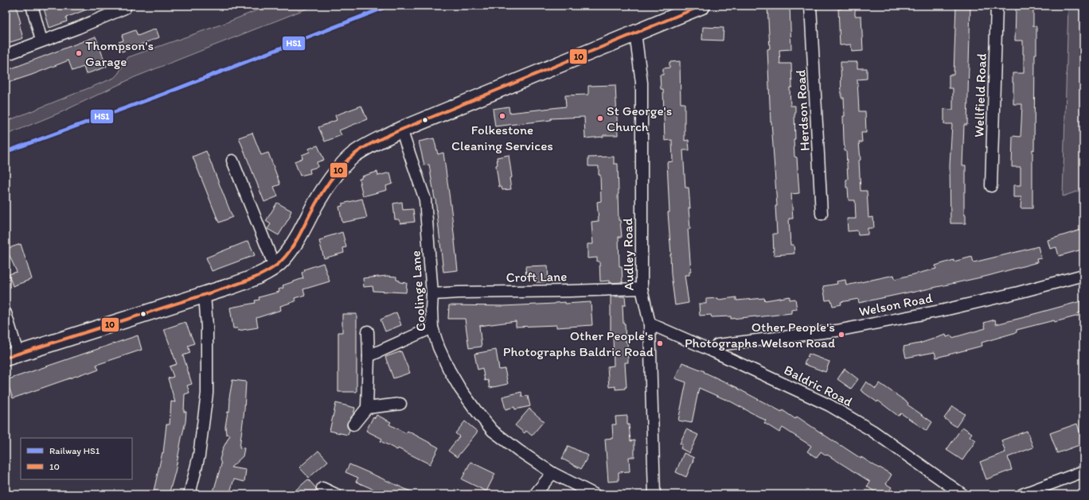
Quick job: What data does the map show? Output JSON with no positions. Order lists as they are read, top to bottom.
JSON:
{
  "streets": {
    "street": [
      "Wellfield Road",
      "Herdson Road",
      "Audley Road",
      "Croft Lane",
      "Coolinge Lane",
      "Welson Road",
      "Baldric Road"
    ]
  },
  "crossings": [
    ["Audley Road", "Croft Lane"],
    ["Audley Road", "Baldric Road"],
    ["Croft Lane", "Coolinge Lane"],
    ["Welson Road", "Baldric Road"]
  ],
  "places": [
    "Thompson's Garage",
    "Folkestone Cleaning Services",
    "St George's Church",
    "Other People's Photographs Welson Road",
    "Other People's Photographs Baldric Road"
  ],
  "lines": ["rail line HS1", "transit line 10"],
  "legend": ["Railway HS1", "10"]
}
